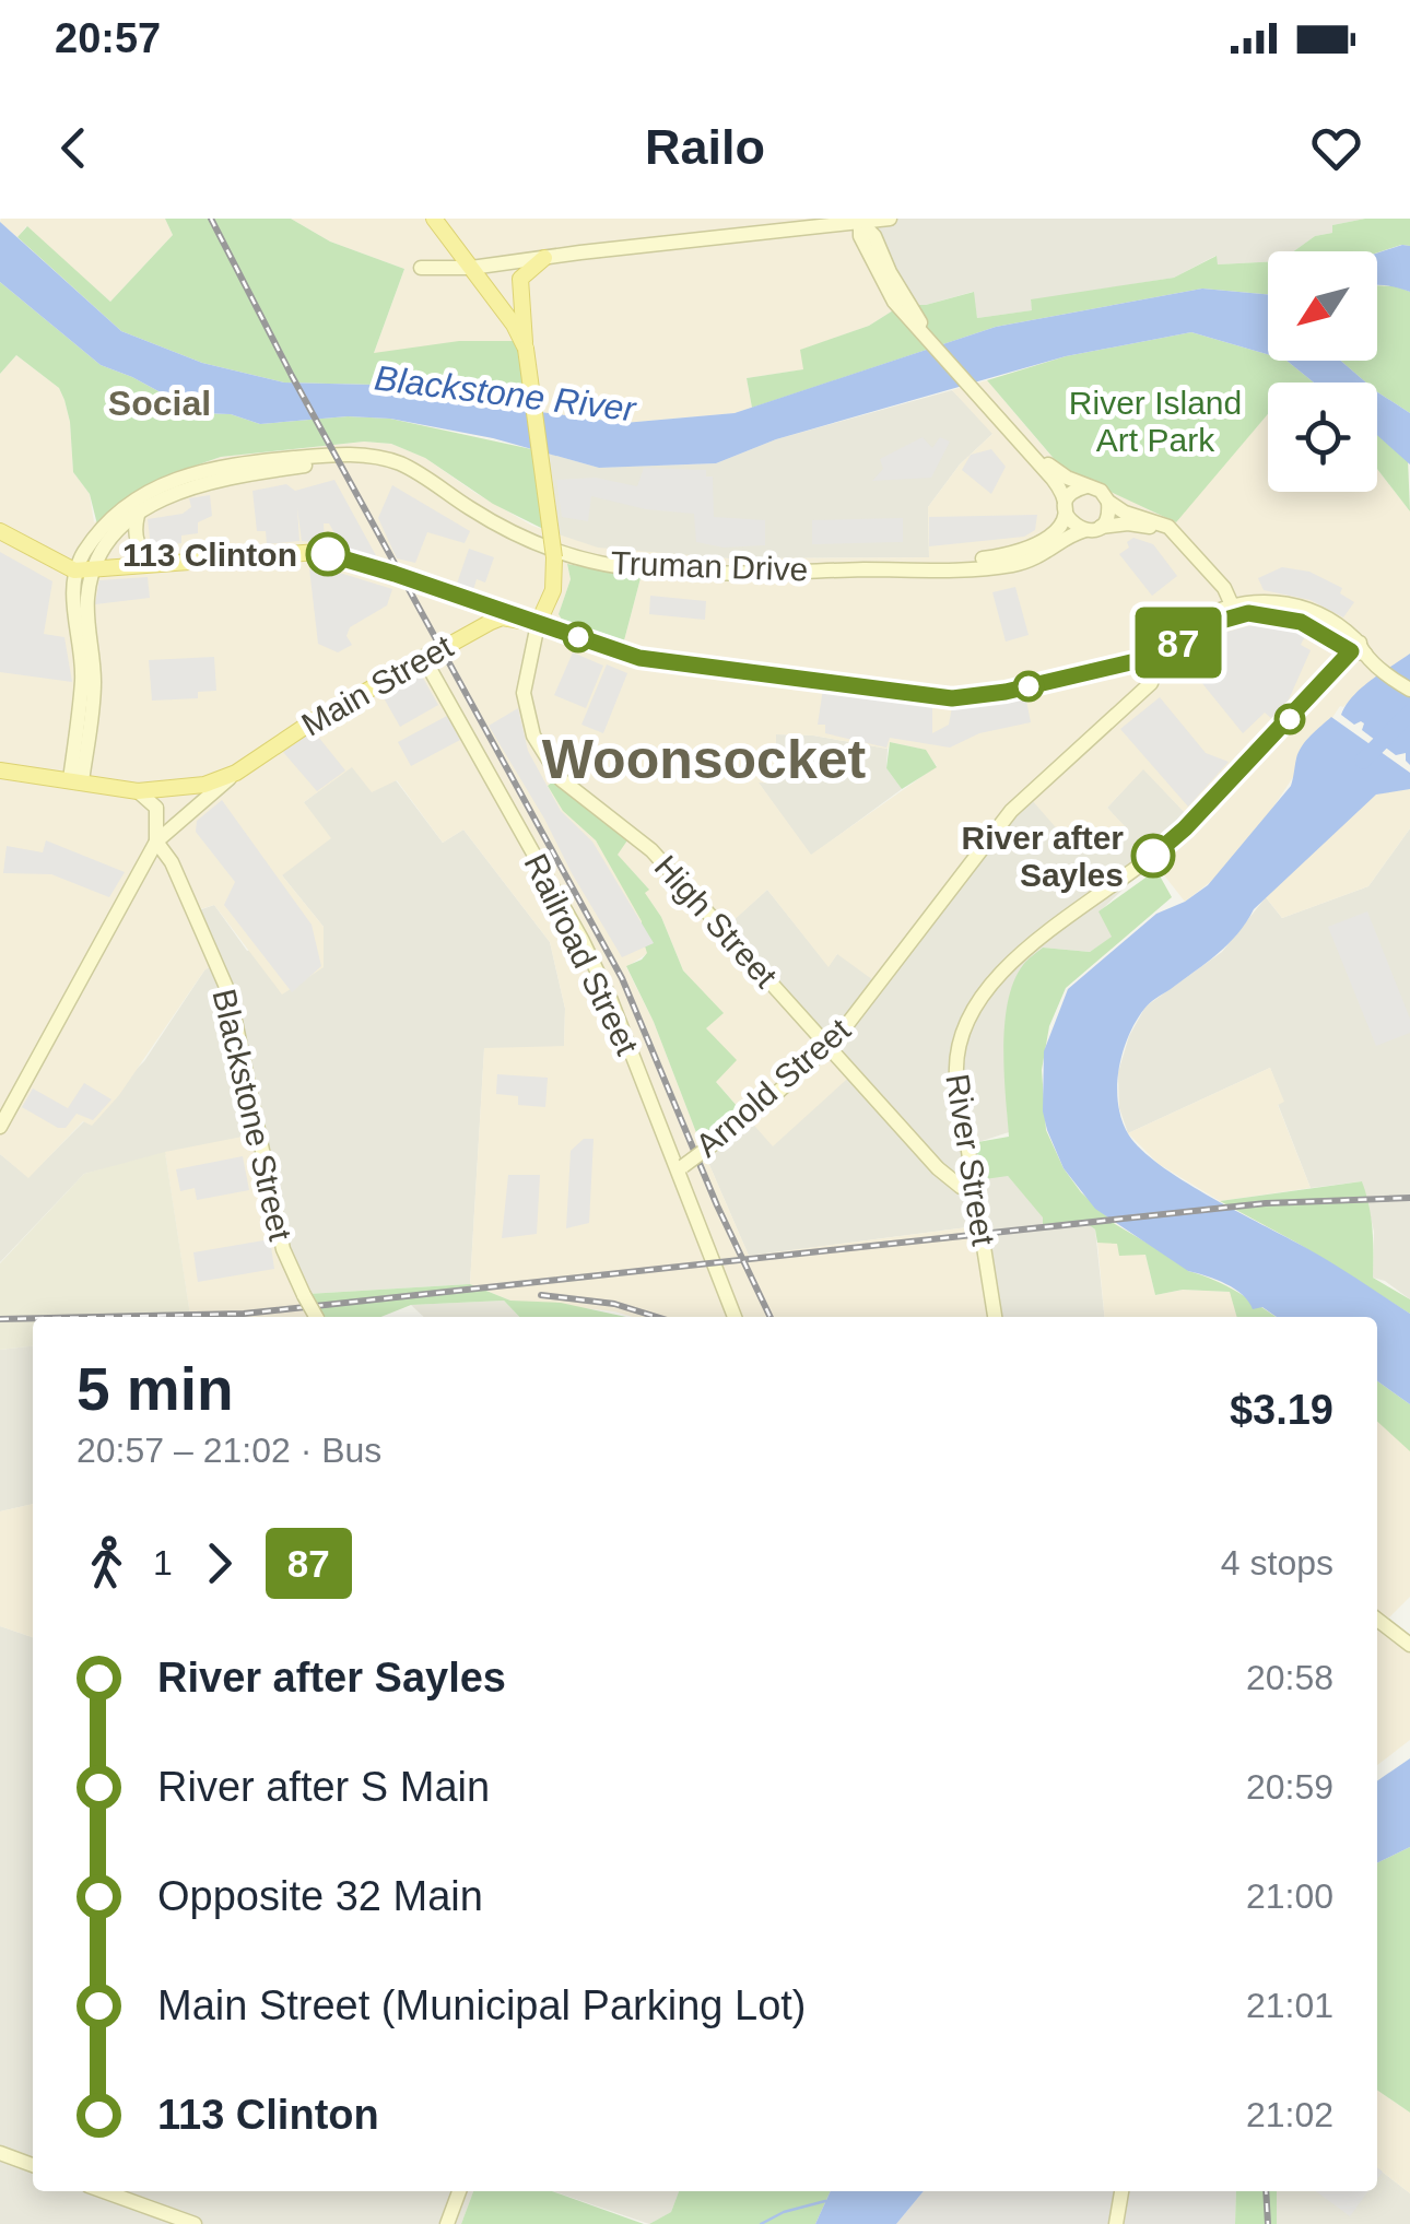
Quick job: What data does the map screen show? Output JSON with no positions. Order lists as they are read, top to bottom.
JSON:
{
  "streets": {
    "main road": [
      "Truman Drive",
      "Main Street",
      "High Street",
      "Railroad Street",
      "Arnold Street",
      "Blackstone Street",
      "River Street"
    ]
  },
  "crossings": [
    ["Main Street", "High Street"],
    ["Main Street", "Railroad Street"],
    ["Main Street", "Arnold Street"],
    ["Main Street", "Blackstone Street"],
    ["High Street", "Arnold Street"],
    ["High Street", "River Street"],
    ["Railroad Street", "Arnold Street"]
  ],
  "districts": ["Social", "Woonsocket"],
  "water": ["Blackstone River"],
  "parks": ["River Island Art Park"],
  "places": ["113 Clinton", "River after Sayles"],
  "lines": ["bus line 87"],
  "north": "bottom left",
  "page": {
    "status": "20:57",
    "header": "Railo",
    "on_map": "87",
    "heading": ["5 min", "20:57 – 21:02 · Bus", "$3.19"],
    "legs": ["1", "87", "4 stops"],
    "list": [
      {
        "name": "River after Sayles",
        "value": "20:58"
      },
      {
        "name": "River after S Main",
        "value": "20:59"
      },
      {
        "name": "Opposite 32 Main",
        "value": "21:00"
      },
      {
        "name": "Main Street (Municipal Parking Lot)",
        "value": "21:01"
      },
      {
        "name": "113 Clinton",
        "value": "21:02"
      }
    ]
  }
}
